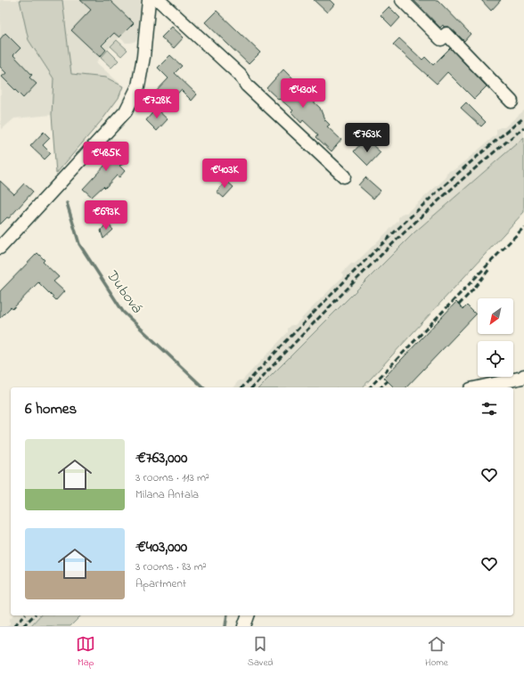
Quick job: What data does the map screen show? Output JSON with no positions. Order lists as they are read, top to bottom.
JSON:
{
  "water": ["Dubová"],
  "north": "bottom left",
  "page": {
    "price": [
      "€430K",
      "€728K",
      "€763K",
      "€485K",
      "€403K",
      "€693K"
    ],
    "heading": "6 homes",
    "list": [
      {
        "name": "€763,000",
        "note": "3 rooms · 113 m² · Milana Antala"
      },
      {
        "name": "€403,000",
        "note": "3 rooms · 83 m² · Apartment"
      }
    ],
    "tabs": ["Map", "Saved", "Home"]
  }
}
